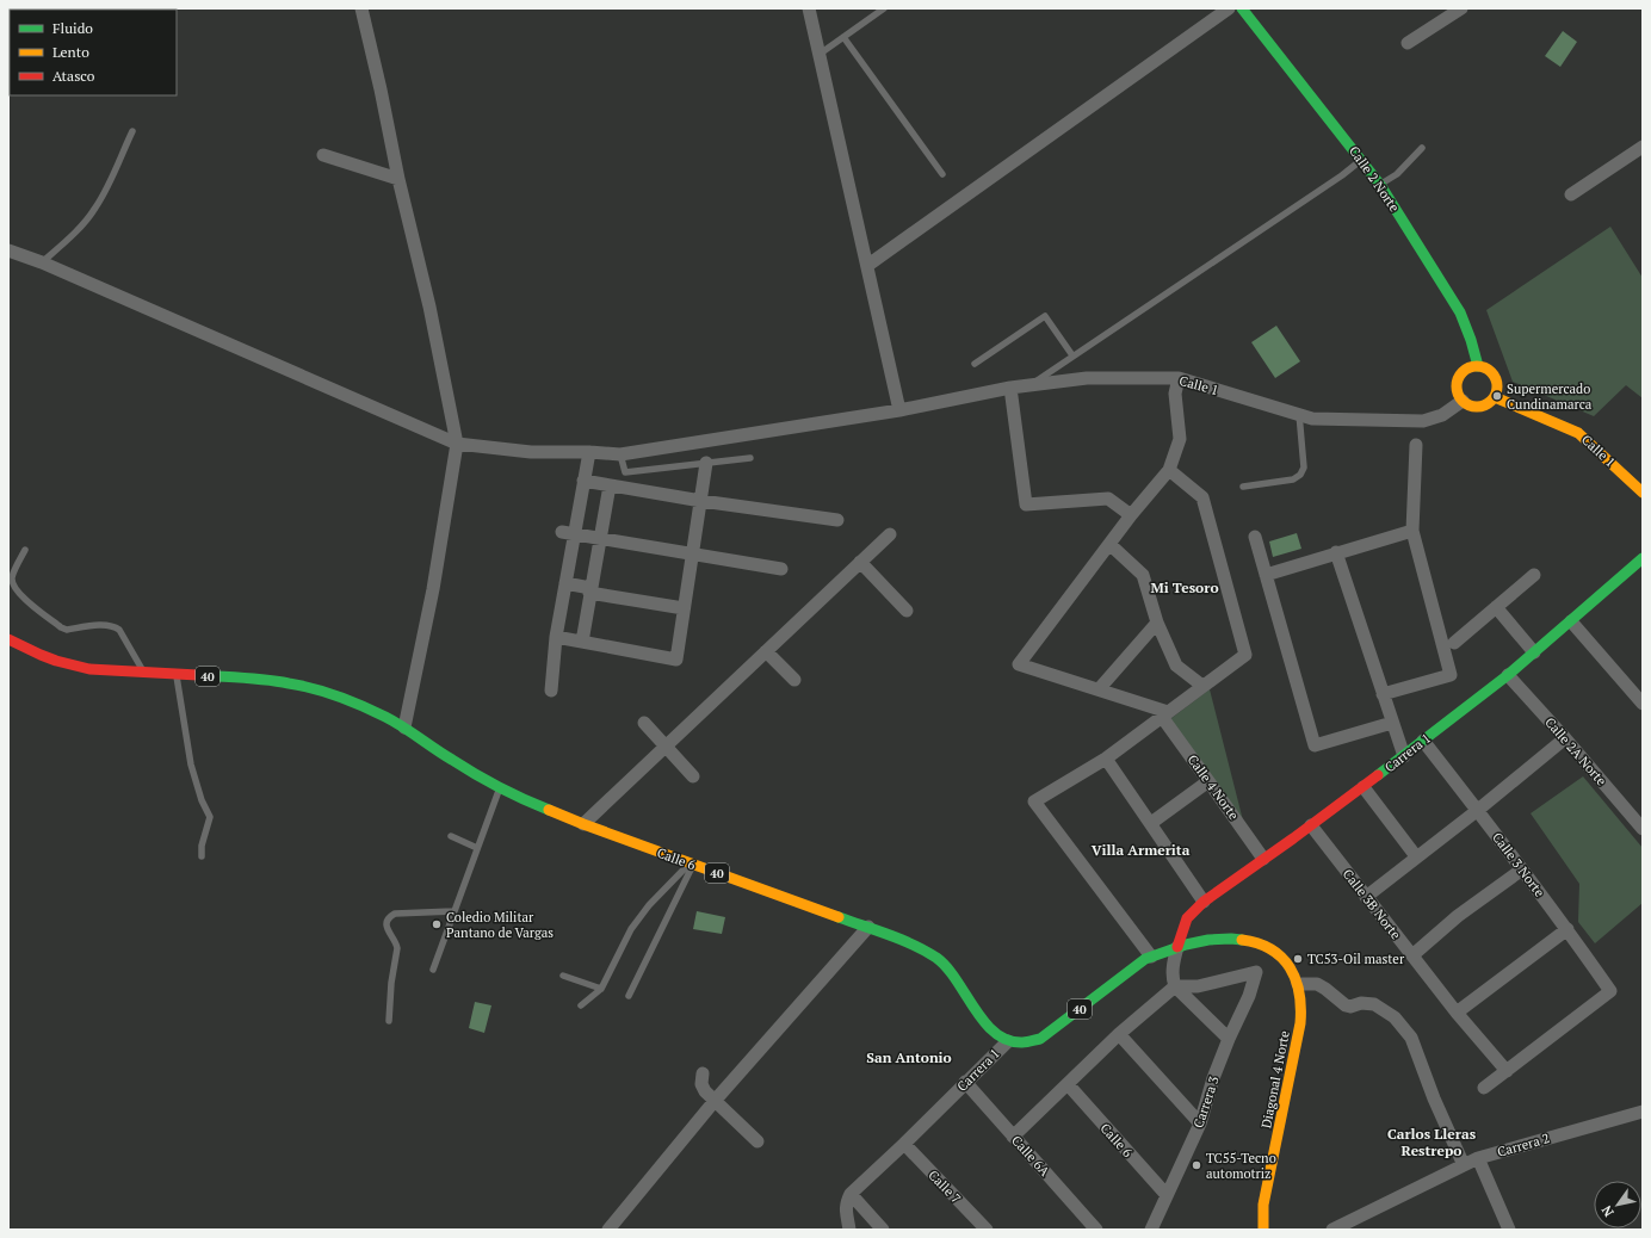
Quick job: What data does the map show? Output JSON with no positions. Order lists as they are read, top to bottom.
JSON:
{
  "streets": {
    "main road": [
      "Calle 2 Norte",
      "Calle 1",
      "40",
      "Carrera 1",
      "Calle 6",
      "Diagonal 4 Norte"
    ],
    "street": [
      "Calle 2A Norte",
      "Calle 4 Norte",
      "Calle 3 Norte",
      "Calle 3B Norte",
      "Carrera 3",
      "Carrera 2",
      "Calle 6A",
      "Calle 7"
    ]
  },
  "crossings": [
    ["Calle 2 Norte", "Calle 1"],
    ["40", "Calle 6"],
    ["Calle 2A Norte", "Carrera 1"],
    ["Carrera 1", "Calle 4 Norte"],
    ["Carrera 1", "Calle 6"],
    ["Carrera 1", "Calle 3 Norte"],
    ["Carrera 1", "Calle 3B Norte"],
    ["Carrera 1", "Diagonal 4 Norte"],
    ["Carrera 1", "Calle 6A"],
    ["Carrera 1", "Calle 7"],
    ["Calle 6", "Carrera 3"],
    ["Calle 3 Norte", "Calle 3B Norte"]
  ],
  "districts": [
    "Mi Tesoro",
    "Villa Armerita",
    "San Antonio",
    "Carlos Lleras Restrepo"
  ],
  "places": [
    "Supermercado Cundinamarca",
    "Coledio Militar Pantano de Vargas",
    "TC53-Oil master",
    "TC55-Tecno automotriz"
  ],
  "legend": ["Fluido", "Lento", "Atasco"],
  "north": "bottom left"
}
